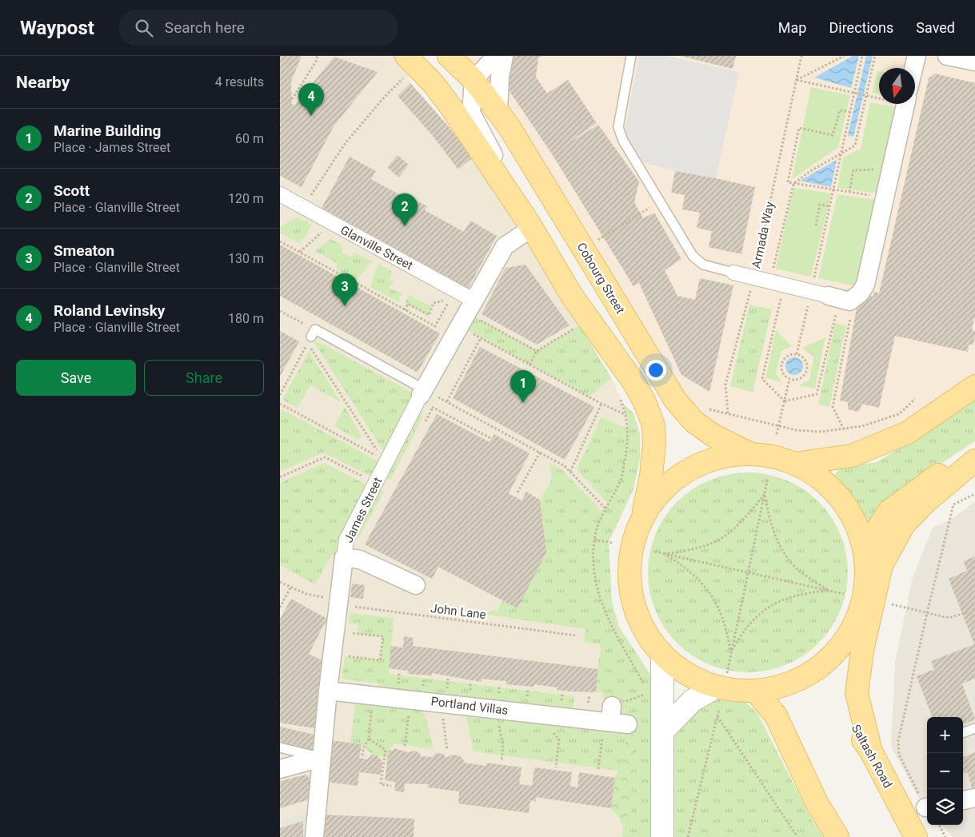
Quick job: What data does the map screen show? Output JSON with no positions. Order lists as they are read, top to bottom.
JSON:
{
  "streets": {
    "main road": ["Cobourg Street", "Saltash Road"],
    "street": ["Glanville Street", "James Street", "Portland Villas"],
    "path": ["Armada Way", "John Lane"]
  },
  "crossings": [
    ["Glanville Street", "James Street"],
    ["James Street", "John Lane"],
    ["James Street", "Portland Villas"]
  ],
  "north": "bottom",
  "page": {
    "header": "Waypost",
    "search": "Search here",
    "nav": ["Map", "Directions", "Saved"],
    "heading": ["Nearby", "4 results"],
    "pins": [
      "4",
      "2",
      "3",
      "1"
    ],
    "list": [
      {
        "mark": "1",
        "name": "Marine Building",
        "note": "Place · James Street",
        "value": "60 m"
      },
      {
        "mark": "2",
        "name": "Scott",
        "note": "Place · Glanville Street",
        "value": "120 m"
      },
      {
        "mark": "3",
        "name": "Smeaton",
        "note": "Place · Glanville Street",
        "value": "130 m"
      },
      {
        "mark": "4",
        "name": "Roland Levinsky",
        "note": "Place · Glanville Street",
        "value": "180 m"
      }
    ],
    "buttons": ["Save", "Share"],
    "map_buttons": ["+", "−"]
  }
}
